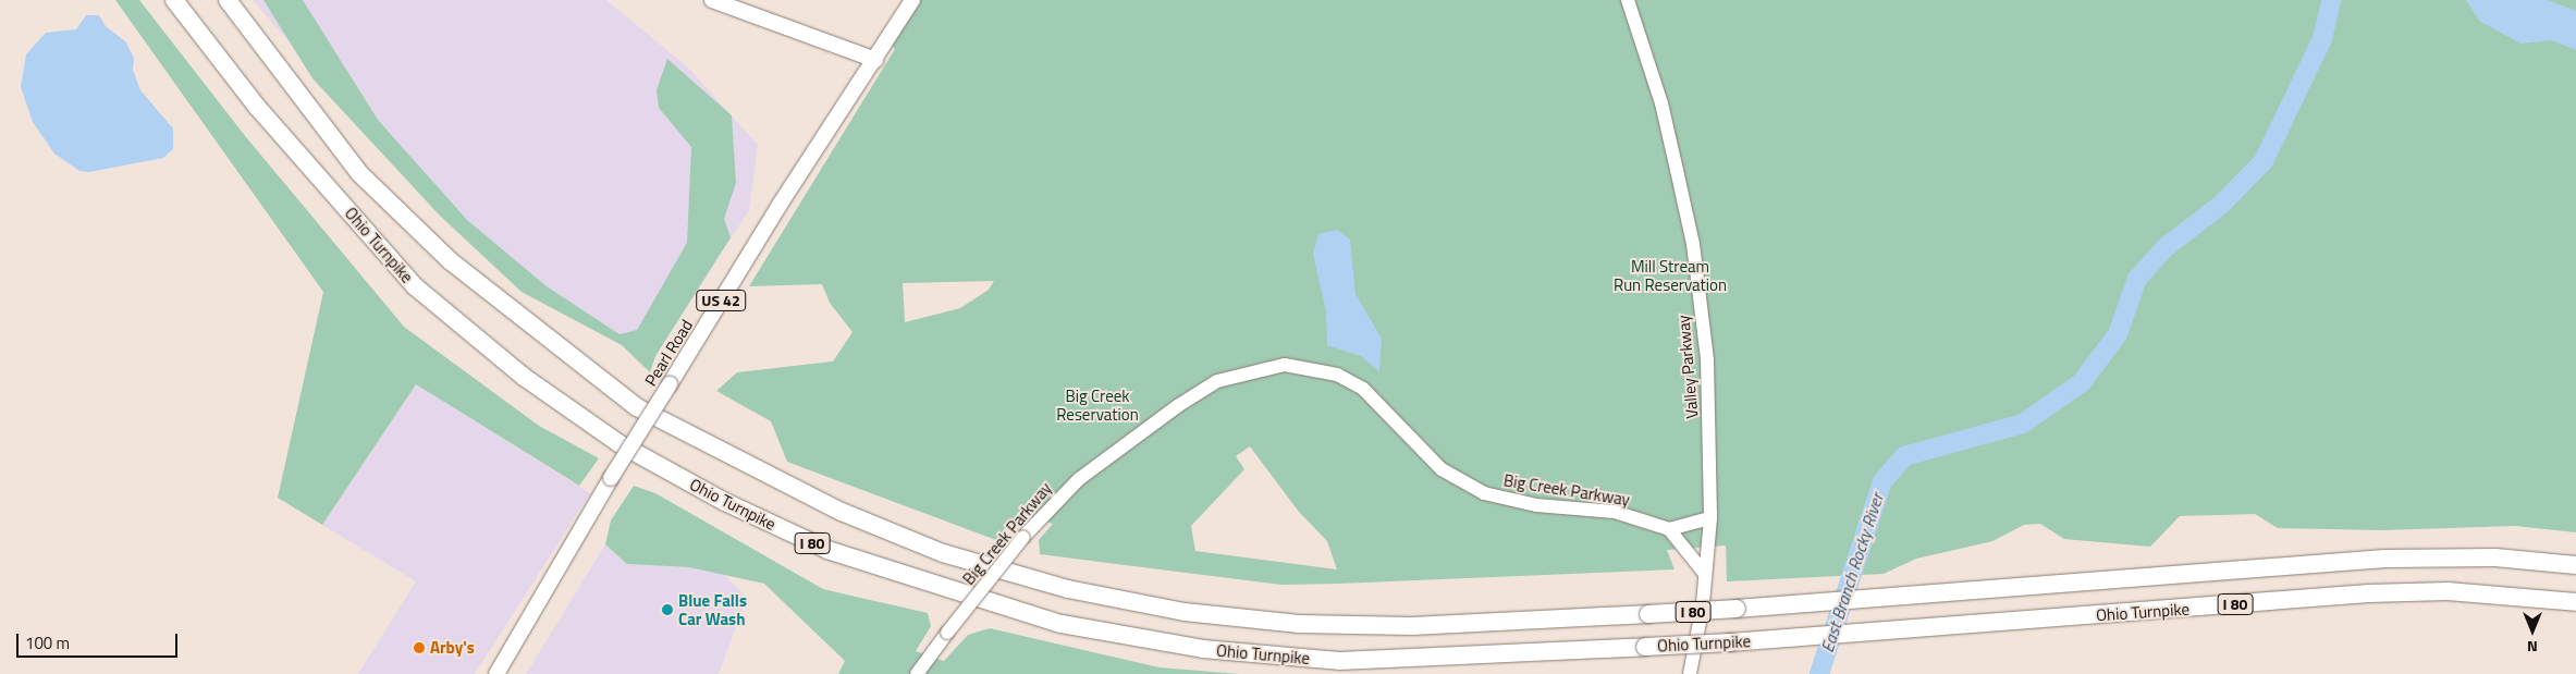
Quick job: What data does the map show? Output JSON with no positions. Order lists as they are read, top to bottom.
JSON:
{
  "streets": {
    "highway": ["Ohio Turnpike", "I 80"],
    "main road": ["US 42", "Pearl Road"],
    "street": ["Valley Parkway", "Big Creek Parkway"]
  },
  "water": ["East Branch Rocky River"],
  "parks": ["Mill Stream Run Reservation", "Big Creek Reservation"],
  "places": ["Blue Falls Car Wash", "Arby's"],
  "scale_bar": "100 m",
  "north": "bottom"
}
